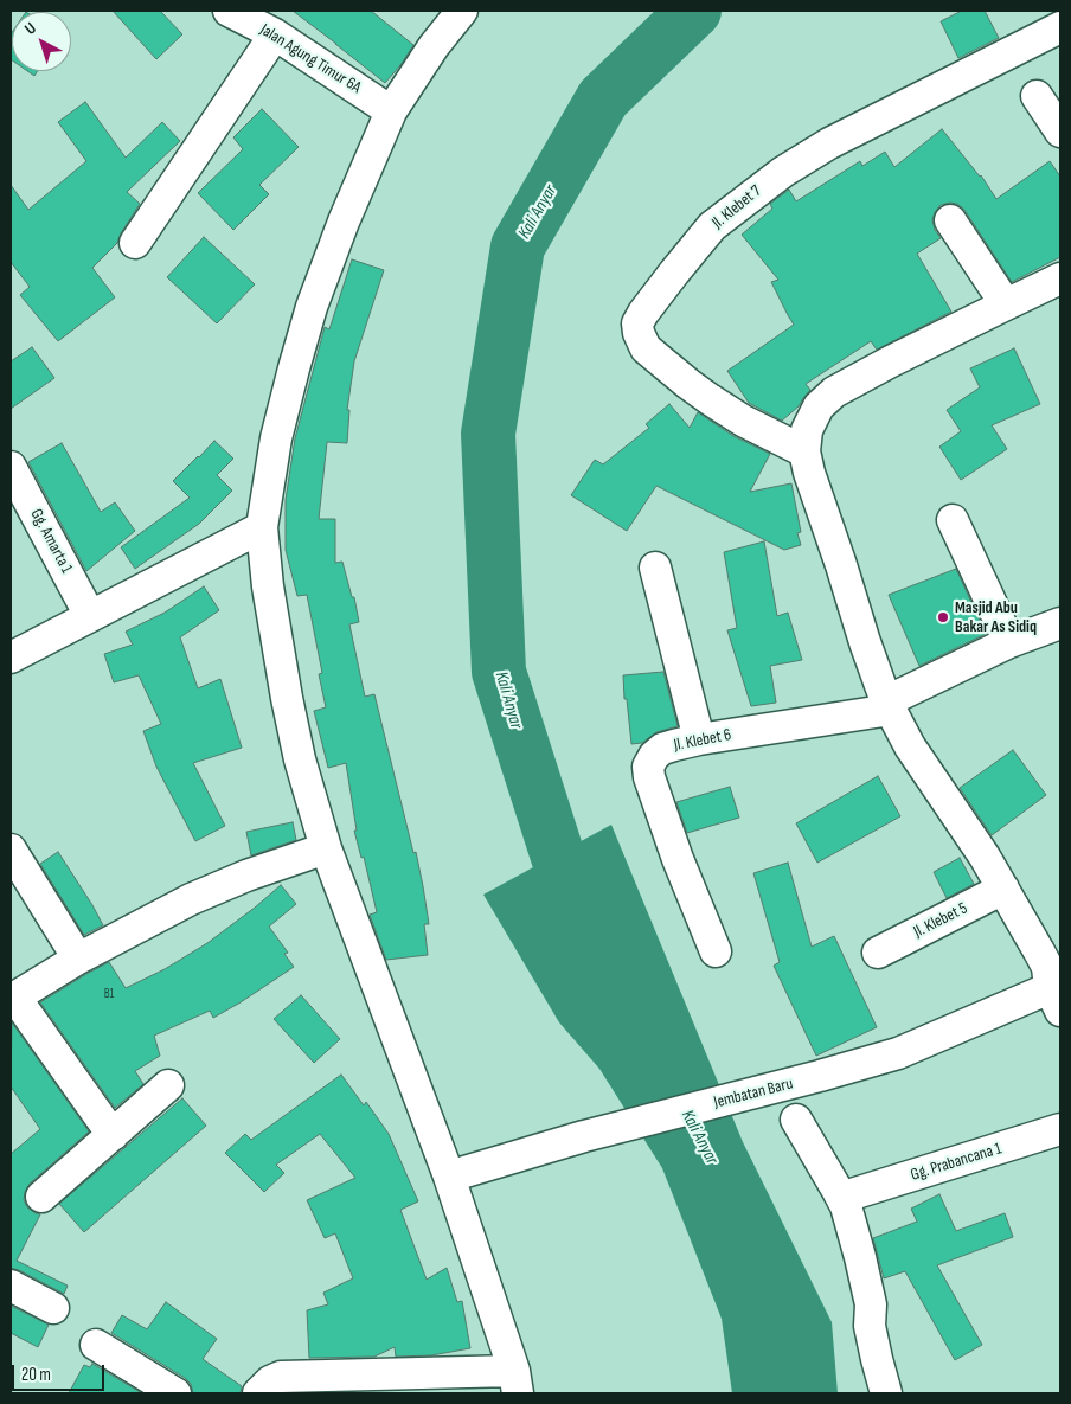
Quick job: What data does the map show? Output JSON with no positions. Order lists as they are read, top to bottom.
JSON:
{
  "streets": {
    "street": [
      "Jalan Agung Timur 6A",
      "Jl. Klebet 7",
      "Gg. Amarta 1",
      "Jl. Klebet 6",
      "Jl. Klebet 5",
      "Jembatan Baru",
      "Gg. Prabancana 1"
    ]
  },
  "water": ["Kali Anyar"],
  "places": ["Masjid Abu Bakar As Sidiq"],
  "house_numbers": ["B1"],
  "scale_bar": "20 m",
  "north": "top left"
}
